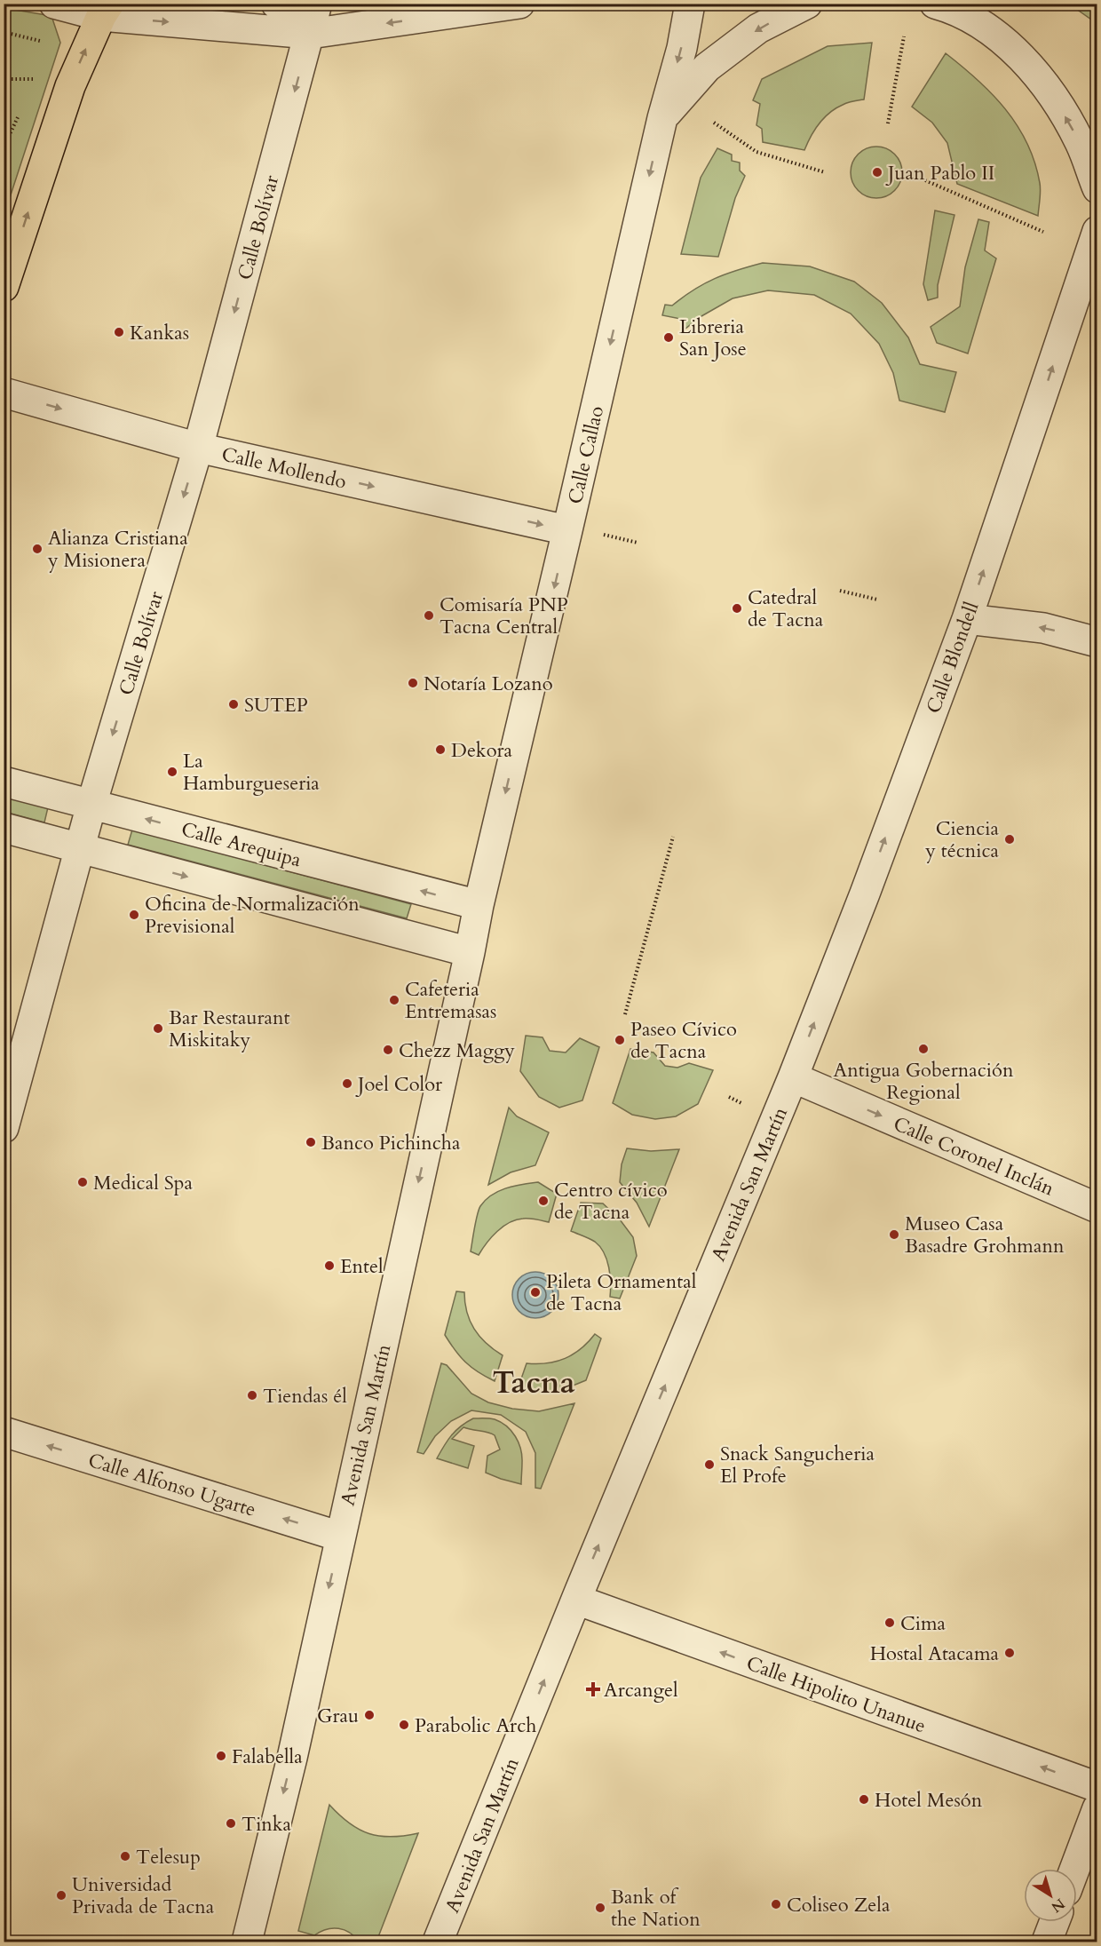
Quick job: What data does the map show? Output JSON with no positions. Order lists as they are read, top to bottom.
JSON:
{
  "streets": {
    "street": [
      "Calle Bolívar",
      "Calle Callao",
      "Calle Mollendo",
      "Calle Blondell",
      "Calle Arequipa",
      "Calle Coronel Inclán",
      "Avenida San Martín",
      "Calle Alfonso Ugarte",
      "Calle Hipolito Unanue"
    ]
  },
  "crossings": [
    ["Calle Bolívar", "Calle Mollendo"],
    ["Calle Bolívar", "Calle Arequipa"],
    ["Calle Callao", "Calle Mollendo"],
    ["Calle Callao", "Calle Arequipa"],
    ["Calle Callao", "Avenida San Martín"],
    ["Calle Blondell", "Calle Coronel Inclán"],
    ["Calle Blondell", "Avenida San Martín"],
    ["Calle Arequipa", "Avenida San Martín"],
    ["Calle Coronel Inclán", "Avenida San Martín"],
    ["Avenida San Martín", "Calle Alfonso Ugarte"],
    ["Avenida San Martín", "Calle Hipolito Unanue"]
  ],
  "one_way": [
    "Calle Bolívar",
    "Calle Callao",
    "Calle Mollendo",
    "Calle Blondell",
    "Calle Coronel Inclán",
    "Calle Alfonso Ugarte",
    "Calle Hipolito Unanue"
  ],
  "districts": ["Tacna"],
  "places": {
    "other": [
      "Juan Pablo II",
      "Kankas",
      "Libreria San Jose",
      "Alianza Cristiana y Misionera",
      "Catedral de Tacna",
      "Comisaría PNP Tacna Central",
      "Notaría Lozano",
      "SUTEP",
      "Dekora",
      "La Hamburgueseria",
      "Ciencia y técnica",
      "Oficina de Normalización Previsional",
      "Cafeteria Entremasas",
      "Bar Restaurant Miskitaky",
      "Paseo Cívico de Tacna",
      "Antigua Gobernación Regional",
      "Chezz Maggy",
      "Joel Color",
      "Banco Pichincha",
      "Medical Spa",
      "Centro cívico de Tacna",
      "Museo Casa Basadre Grohmann",
      "Entel",
      "Pileta Ornamental de Tacna",
      "Tiendas él",
      "Snack Sangucheria El Profe",
      "Cima",
      "Hostal Atacama",
      "Grau",
      "Parabolic Arch",
      "Falabella",
      "Hotel Mesón",
      "Tinka",
      "Telesup",
      "Universidad Privada de Tacna",
      "Coliseo Zela",
      "Bank of the Nation"
    ],
    "health": ["Arcangel"]
  },
  "north": "bottom right"
}
